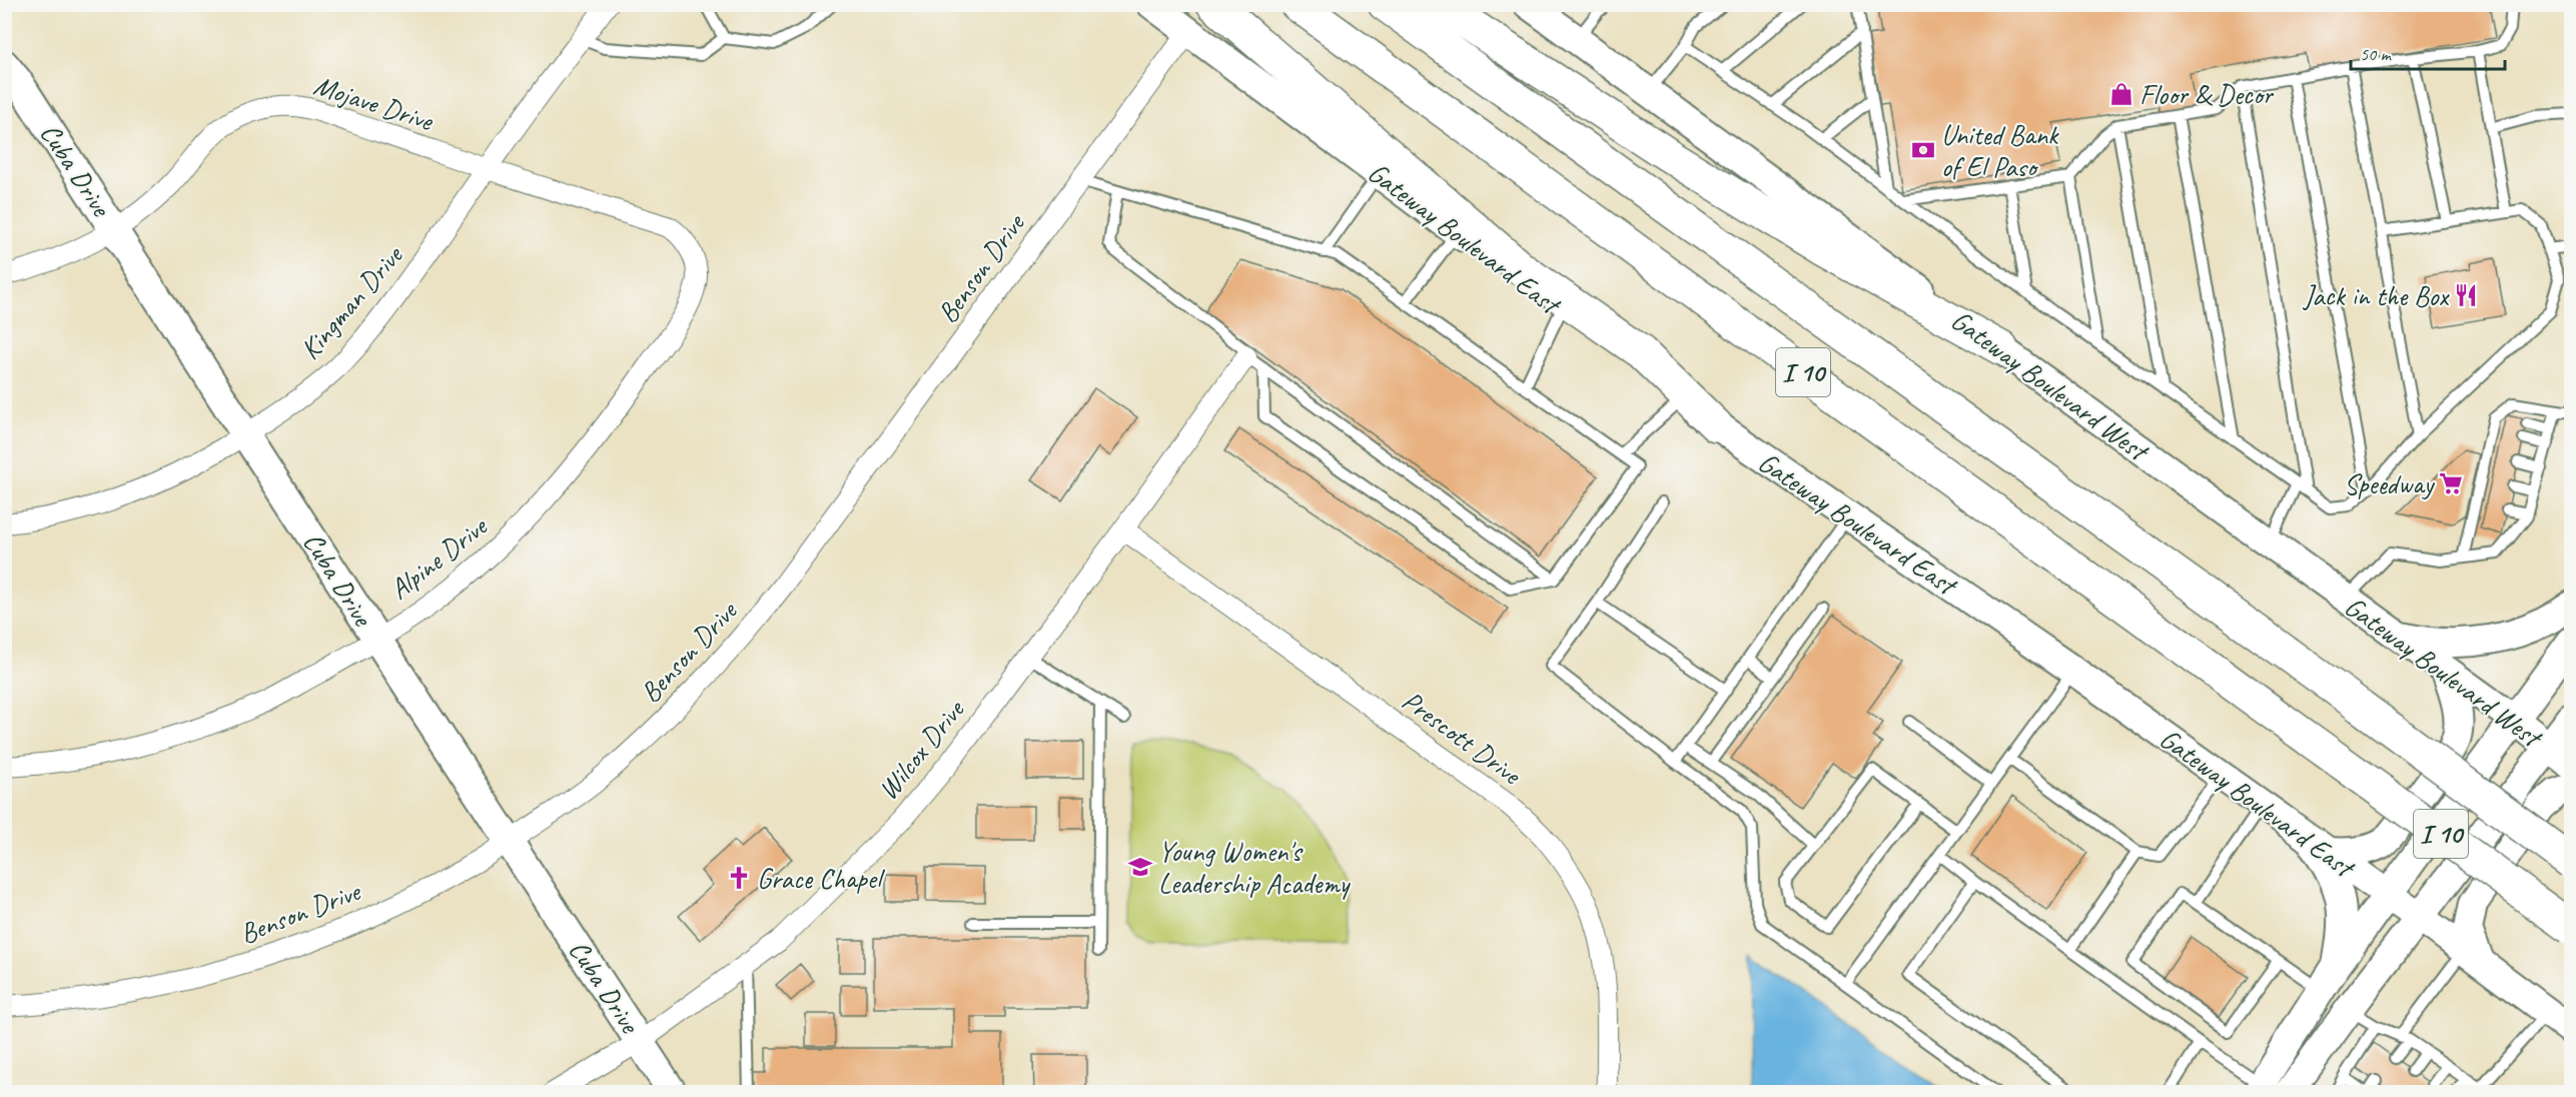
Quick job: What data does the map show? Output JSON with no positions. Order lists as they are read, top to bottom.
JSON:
{
  "streets": {
    "highway": ["I 10"],
    "main road": ["Cuba Drive", "Gateway Boulevard East", "Gateway Boulevard West"],
    "street": [
      "Mojave Drive",
      "Benson Drive",
      "Kingman Drive",
      "Alpine Drive",
      "Prescott Drive",
      "Wilcox Drive"
    ]
  },
  "crossings": [
    ["Mojave Drive", "Cuba Drive"],
    ["Mojave Drive", "Kingman Drive"],
    ["Mojave Drive", "Alpine Drive"],
    ["Cuba Drive", "Benson Drive"],
    ["Cuba Drive", "Kingman Drive"],
    ["Cuba Drive", "Alpine Drive"],
    ["Cuba Drive", "Wilcox Drive"],
    ["Gateway Boulevard East", "Benson Drive"],
    ["Prescott Drive", "Wilcox Drive"]
  ],
  "places": {
    "shop": ["Floor & Decor"],
    "bank": ["United Bank of El Paso"],
    "restaurant": ["Jack in the Box"],
    "supermarket": ["Speedway"],
    "school or university": ["Young Women's Leadership Academy"],
    "church": ["Grace Chapel"]
  },
  "scale_bar": "50 m"
}
